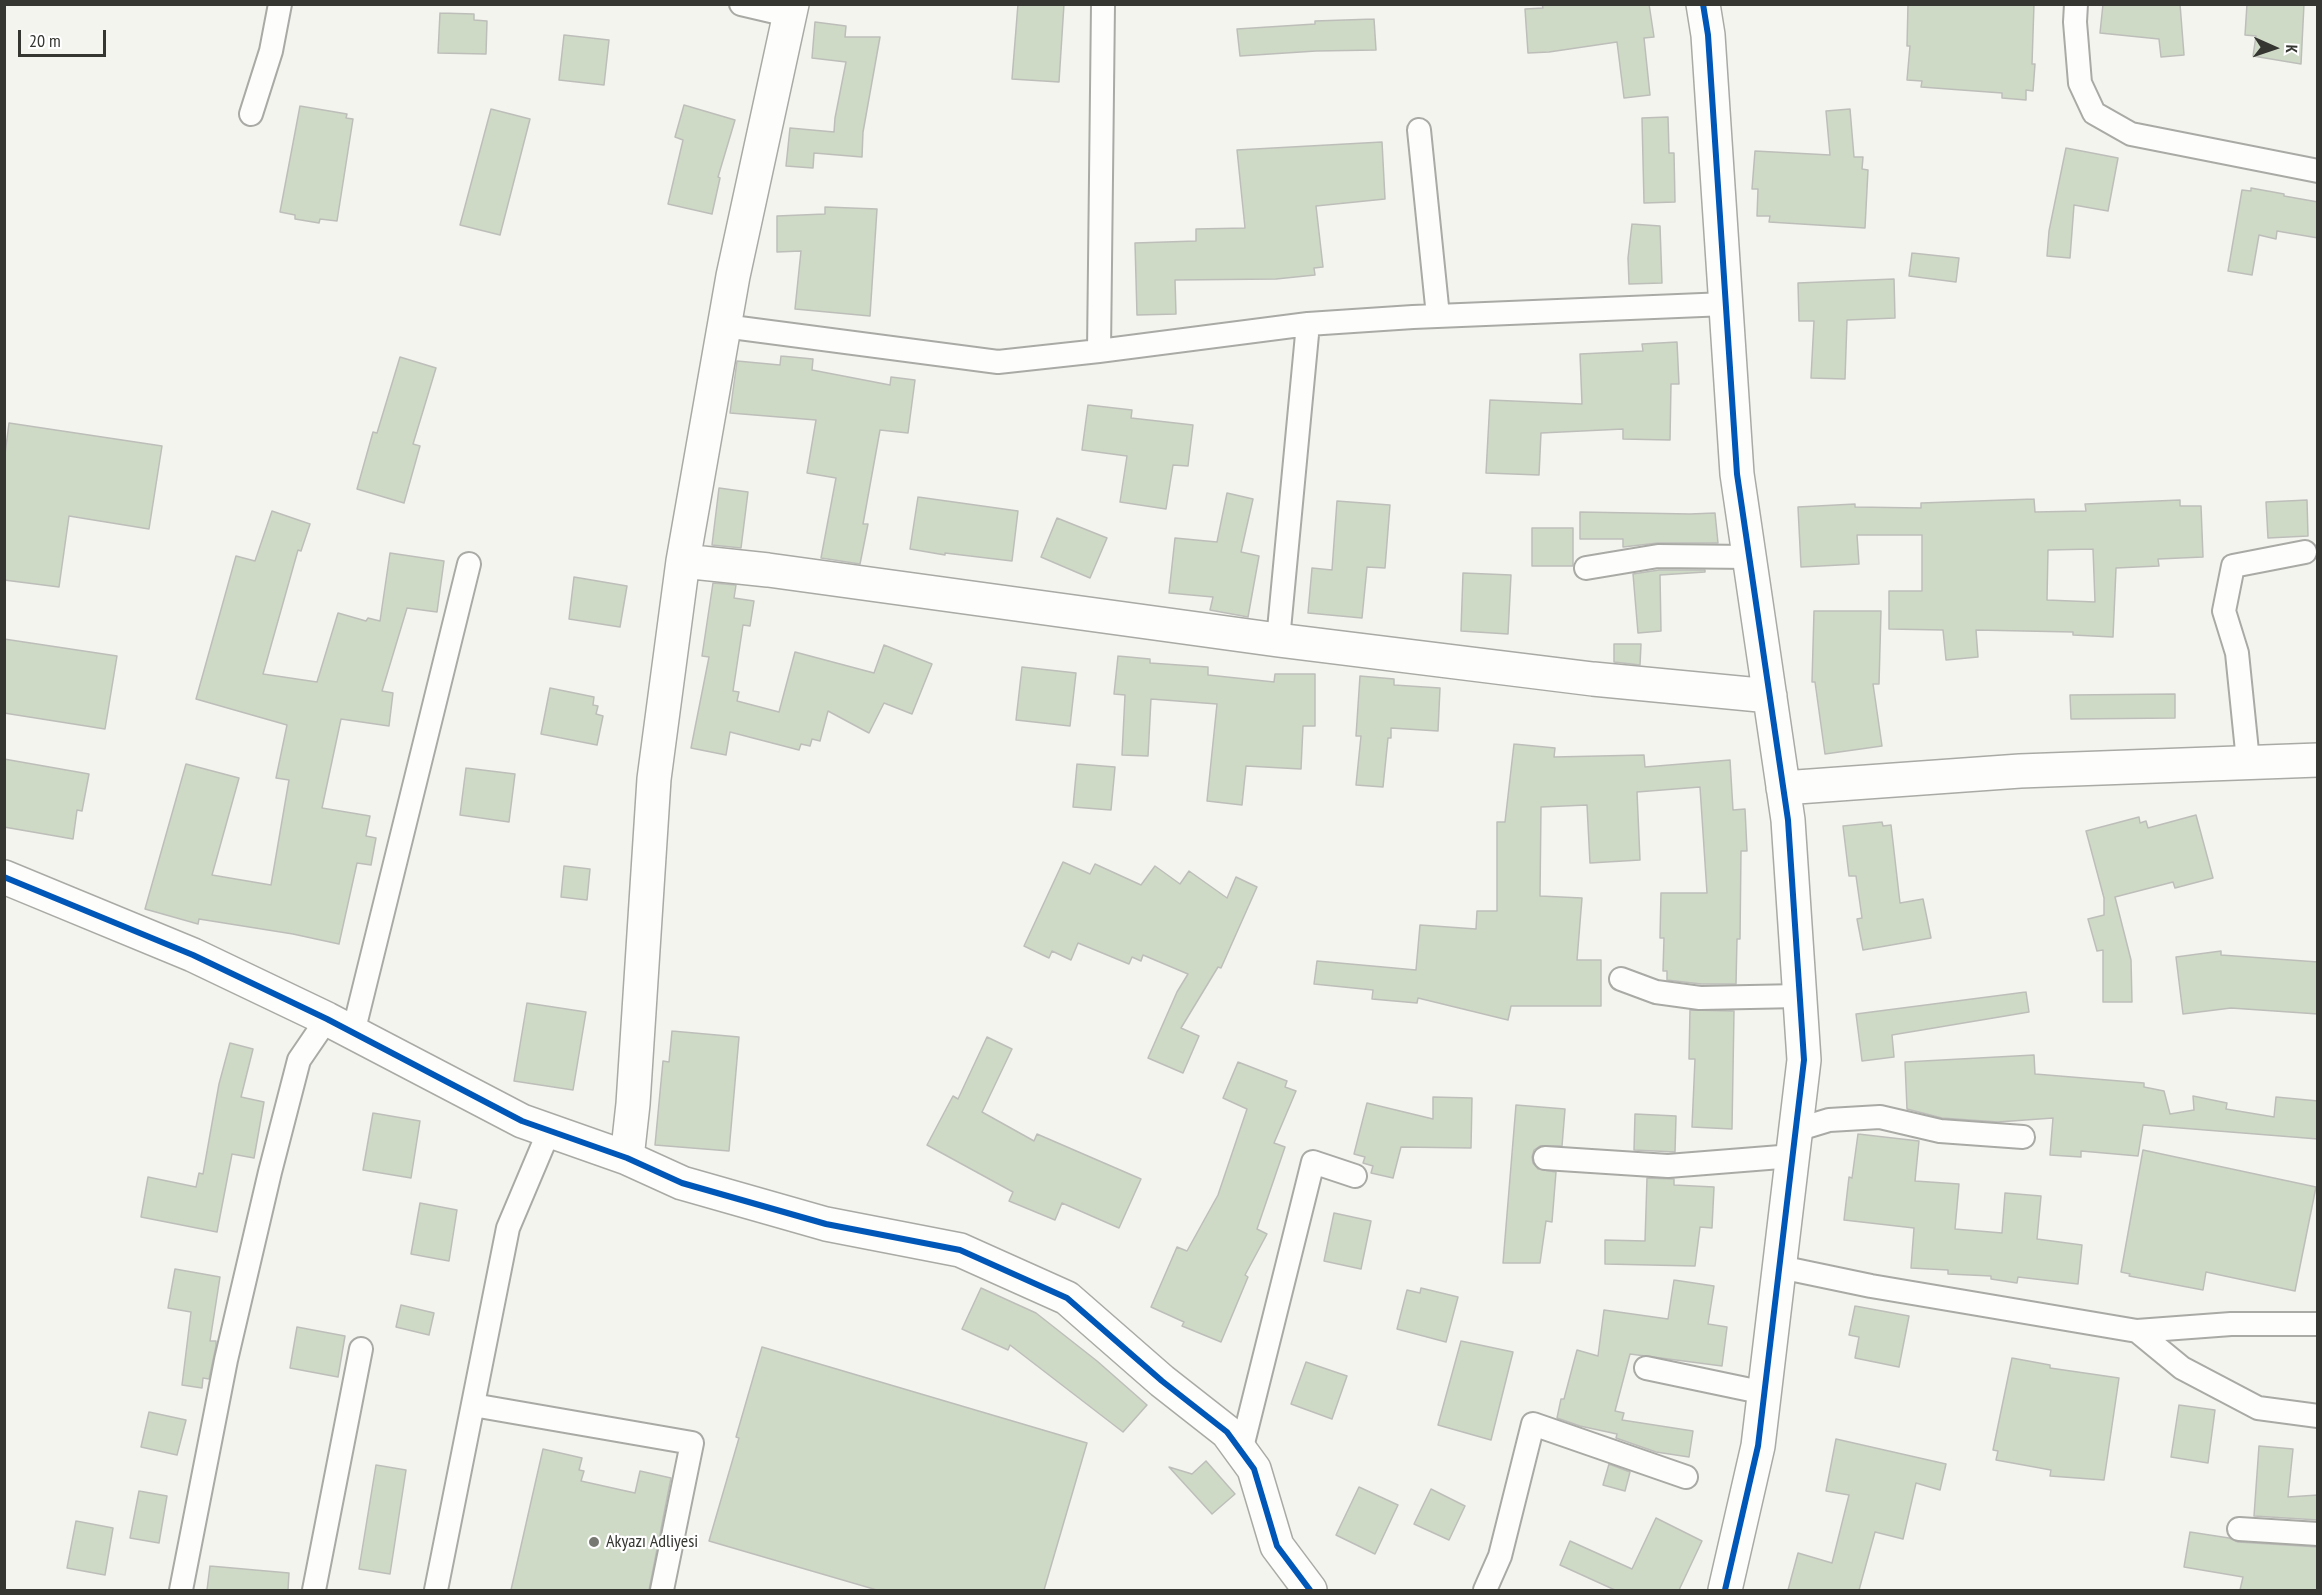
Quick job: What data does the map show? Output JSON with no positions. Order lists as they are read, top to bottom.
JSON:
{
  "places": ["Akyazı Adliyesi"],
  "scale_bar": "20 m",
  "north": "right"
}
